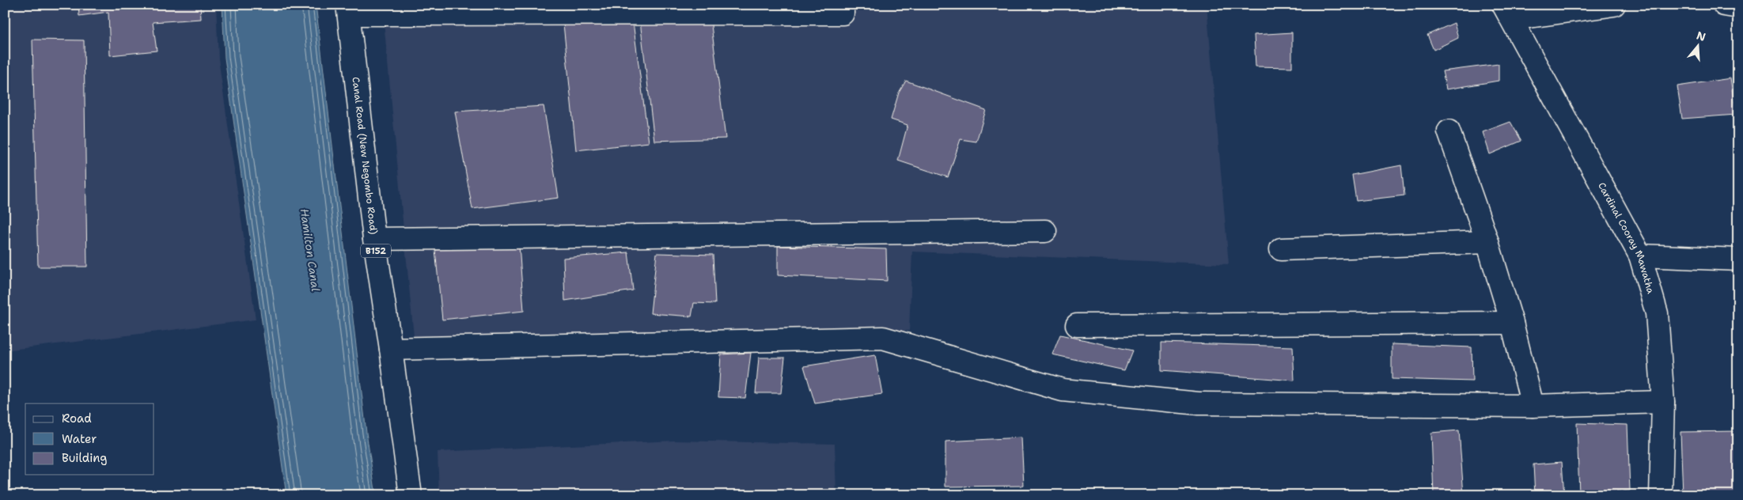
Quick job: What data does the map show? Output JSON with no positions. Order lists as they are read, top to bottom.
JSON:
{
  "streets": {
    "street": ["Canal Road (New Negombo Road)", "Cardinal Cooray Mawatha", "B152"]
  },
  "water": ["Hamilton Canal"],
  "legend": ["Road", "Water", "Building"],
  "north": "top"
}
